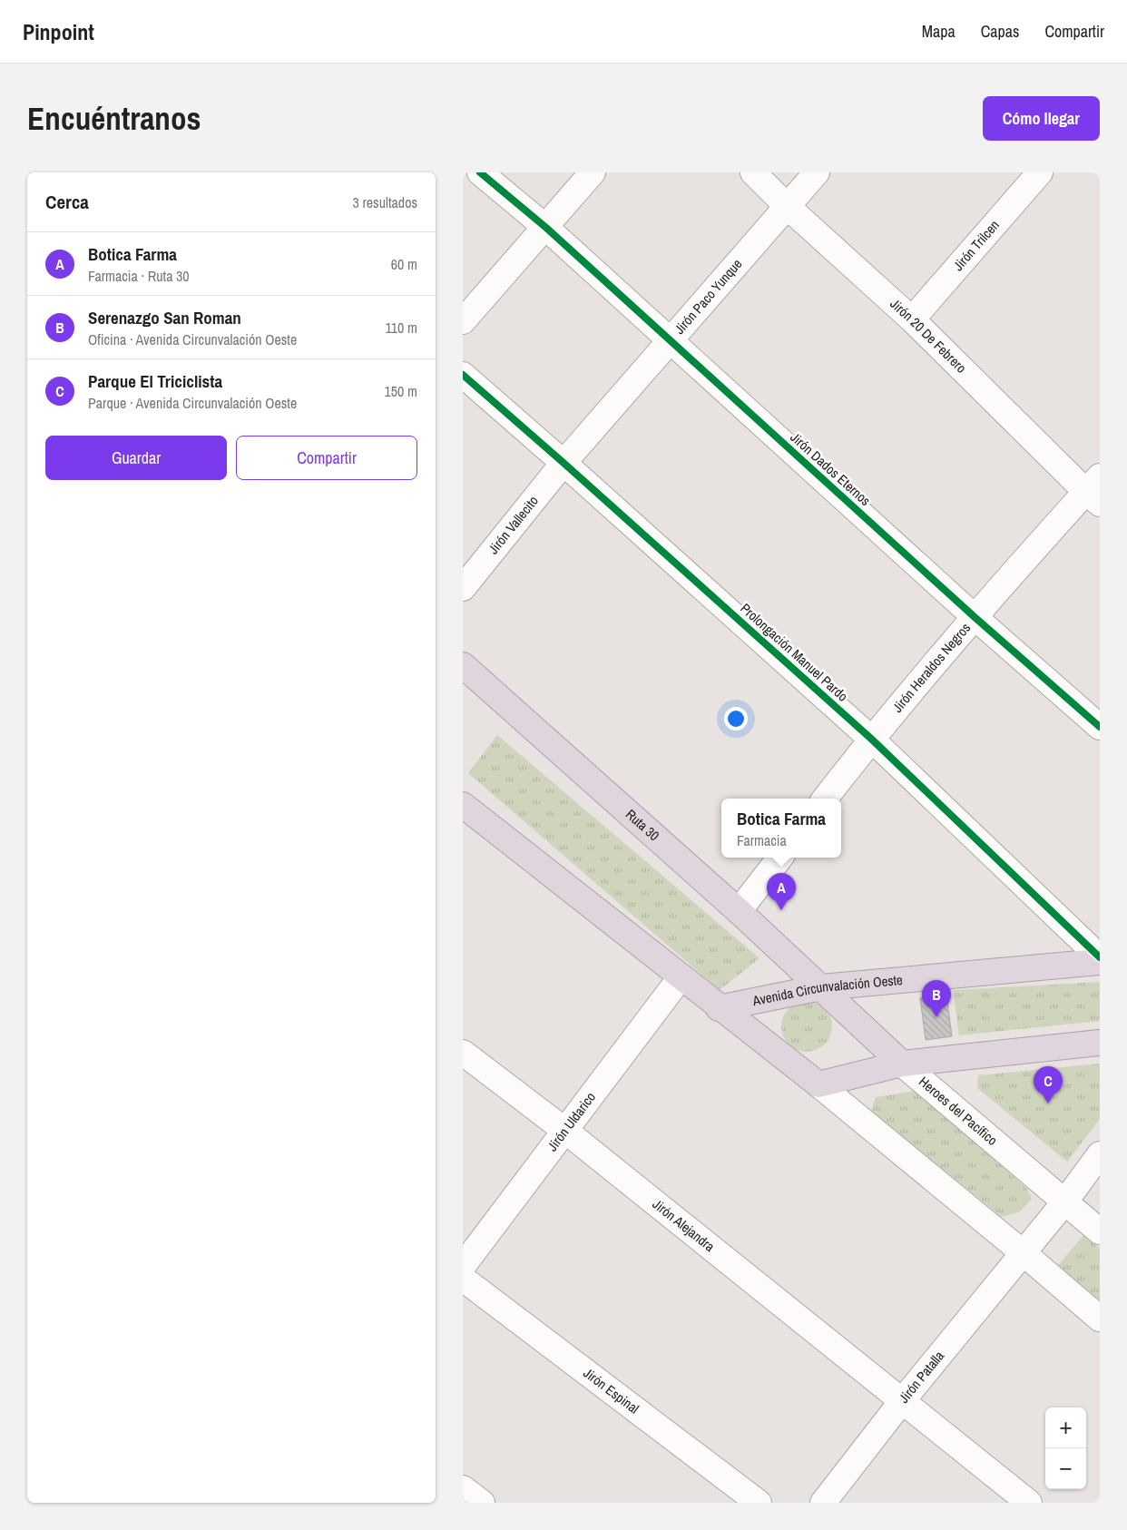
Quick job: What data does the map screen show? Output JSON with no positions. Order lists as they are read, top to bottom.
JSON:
{
  "streets": {
    "highway": ["Ruta 30", "Avenida Circunvalación Oeste", "Heroes del Pacífico"],
    "street": [
      "Jirón Trilcen",
      "Jirón Paco Yunque",
      "Jirón 20 De Febrero",
      "Jirón Dados Eternos",
      "Jirón Vallecito",
      "Prolongación Manuel Pardo",
      "Jirón Heraldos Negros",
      "Jirón Uldarico",
      "Jirón Alejandra",
      "Jirón Patalla",
      "Jirón Espinal"
    ]
  },
  "crossings": [
    ["Jirón Trilcen", "Jirón 20 De Febrero"],
    ["Jirón Paco Yunque", "Jirón 20 De Febrero"],
    ["Jirón Paco Yunque", "Jirón Dados Eternos"],
    ["Jirón Paco Yunque", "Jirón Vallecito"],
    ["Jirón Paco Yunque", "Prolongación Manuel Pardo"],
    ["Jirón 20 De Febrero", "Jirón Heraldos Negros"],
    ["Jirón Dados Eternos", "Jirón Heraldos Negros"],
    ["Jirón Vallecito", "Prolongación Manuel Pardo"],
    ["Prolongación Manuel Pardo", "Jirón Heraldos Negros"],
    ["Ruta 30", "Avenida Circunvalación Oeste"],
    ["Ruta 30", "Heroes del Pacífico"],
    ["Avenida Circunvalación Oeste", "Heroes del Pacífico"],
    ["Heroes del Pacífico", "Jirón Patalla"],
    ["Jirón Uldarico", "Jirón Alejandra"],
    ["Jirón Alejandra", "Jirón Patalla"]
  ],
  "page": {
    "header": "Pinpoint",
    "nav": ["Mapa", "Capas", "Compartir"],
    "buttons": [
      "Cómo llegar",
      ["Guardar", "Compartir"]
    ],
    "title": "Encuéntranos",
    "heading": ["Cerca", "3 resultados"],
    "list": [
      {
        "mark": "A",
        "name": "Botica Farma",
        "note": "Farmacia · Ruta 30",
        "value": "60 m"
      },
      {
        "mark": "B",
        "name": "Serenazgo San Roman",
        "note": "Oficina · Avenida Circunvalación Oeste",
        "value": "110 m"
      },
      {
        "mark": "C",
        "name": "Parque El Triciclista",
        "note": "Parque · Avenida Circunvalación Oeste",
        "value": "150 m"
      }
    ],
    "popup": ["Botica Farma", "Farmacia"],
    "pins": ["A", "B", "C"],
    "map_buttons": ["+", "−"]
  }
}
